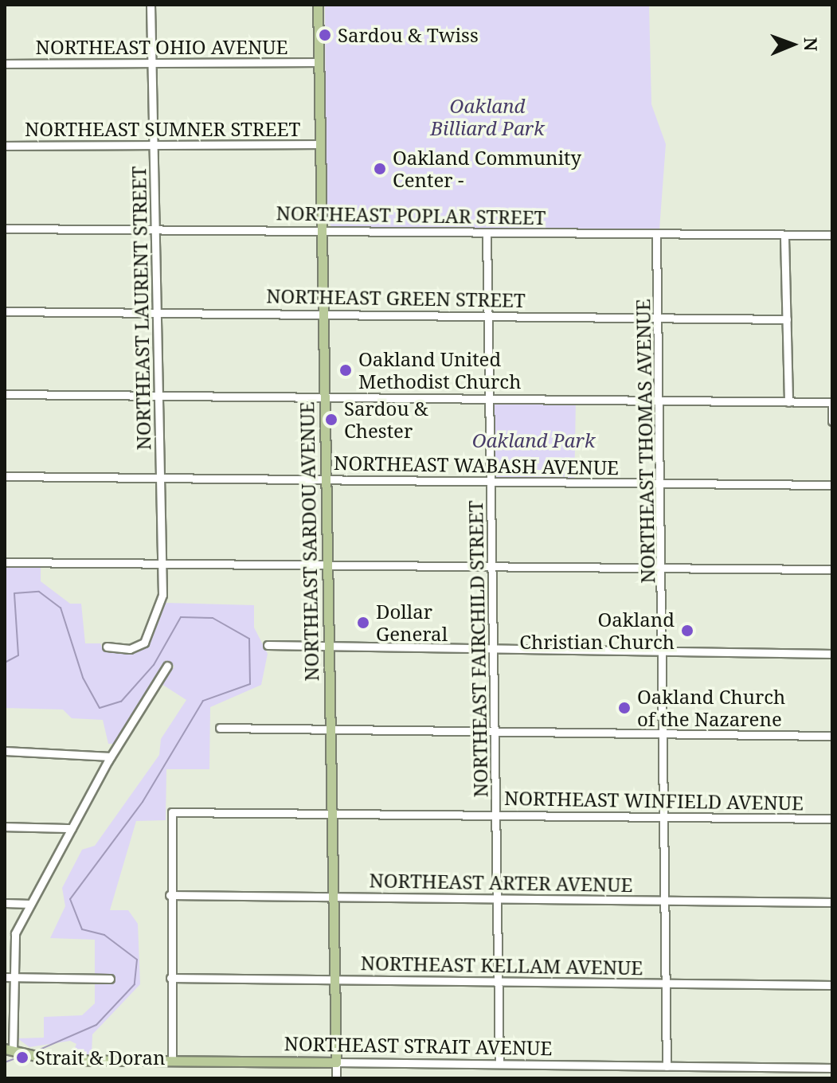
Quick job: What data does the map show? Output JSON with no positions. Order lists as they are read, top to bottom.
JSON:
{
  "streets": {
    "main road": ["NORTHEAST SARDOU AVENUE", "NORTHEAST STRAIT AVENUE"],
    "street": [
      "NORTHEAST OHIO AVENUE",
      "NORTHEAST SUMNER STREET",
      "NORTHEAST POPLAR STREET",
      "NORTHEAST GREEN STREET",
      "NORTHEAST LAURENT STREET",
      "NORTHEAST THOMAS AVENUE",
      "NORTHEAST WABASH AVENUE",
      "NORTHEAST FAIRCHILD STREET",
      "NORTHEAST WINFIELD AVENUE",
      "NORTHEAST ARTER AVENUE",
      "NORTHEAST KELLAM AVENUE"
    ]
  },
  "crossings": [
    ["NORTHEAST OHIO AVENUE", "NORTHEAST LAURENT STREET"],
    ["NORTHEAST OHIO AVENUE", "NORTHEAST SARDOU AVENUE"],
    ["NORTHEAST SUMNER STREET", "NORTHEAST LAURENT STREET"],
    ["NORTHEAST SUMNER STREET", "NORTHEAST SARDOU AVENUE"],
    ["NORTHEAST POPLAR STREET", "NORTHEAST LAURENT STREET"],
    ["NORTHEAST POPLAR STREET", "NORTHEAST THOMAS AVENUE"],
    ["NORTHEAST POPLAR STREET", "NORTHEAST SARDOU AVENUE"],
    ["NORTHEAST POPLAR STREET", "NORTHEAST FAIRCHILD STREET"],
    ["NORTHEAST GREEN STREET", "NORTHEAST LAURENT STREET"],
    ["NORTHEAST GREEN STREET", "NORTHEAST THOMAS AVENUE"],
    ["NORTHEAST GREEN STREET", "NORTHEAST SARDOU AVENUE"],
    ["NORTHEAST GREEN STREET", "NORTHEAST FAIRCHILD STREET"],
    ["NORTHEAST LAURENT STREET", "NORTHEAST WABASH AVENUE"],
    ["NORTHEAST THOMAS AVENUE", "NORTHEAST WABASH AVENUE"],
    ["NORTHEAST THOMAS AVENUE", "NORTHEAST WINFIELD AVENUE"],
    ["NORTHEAST THOMAS AVENUE", "NORTHEAST ARTER AVENUE"],
    ["NORTHEAST THOMAS AVENUE", "NORTHEAST KELLAM AVENUE"],
    ["NORTHEAST THOMAS AVENUE", "NORTHEAST STRAIT AVENUE"],
    ["NORTHEAST WABASH AVENUE", "NORTHEAST SARDOU AVENUE"],
    ["NORTHEAST WABASH AVENUE", "NORTHEAST FAIRCHILD STREET"],
    ["NORTHEAST SARDOU AVENUE", "NORTHEAST WINFIELD AVENUE"],
    ["NORTHEAST SARDOU AVENUE", "NORTHEAST ARTER AVENUE"],
    ["NORTHEAST SARDOU AVENUE", "NORTHEAST KELLAM AVENUE"],
    ["NORTHEAST SARDOU AVENUE", "NORTHEAST STRAIT AVENUE"],
    ["NORTHEAST FAIRCHILD STREET", "NORTHEAST WINFIELD AVENUE"],
    ["NORTHEAST FAIRCHILD STREET", "NORTHEAST ARTER AVENUE"],
    ["NORTHEAST FAIRCHILD STREET", "NORTHEAST KELLAM AVENUE"],
    ["NORTHEAST FAIRCHILD STREET", "NORTHEAST STRAIT AVENUE"],
    ["NORTHEAST WINFIELD AVENUE", "NORTHEAST ARTER AVENUE"]
  ],
  "parks": ["Oakland Billiard Park", "Oakland Park"],
  "places": [
    "Sardou & Twiss",
    "Oakland Community Center -",
    "Oakland United Methodist Church",
    "Sardou & Chester",
    "Dollar General",
    "Oakland Christian Church",
    "Oakland Church of the Nazarene",
    "Strait & Doran"
  ],
  "north": "right"
}
